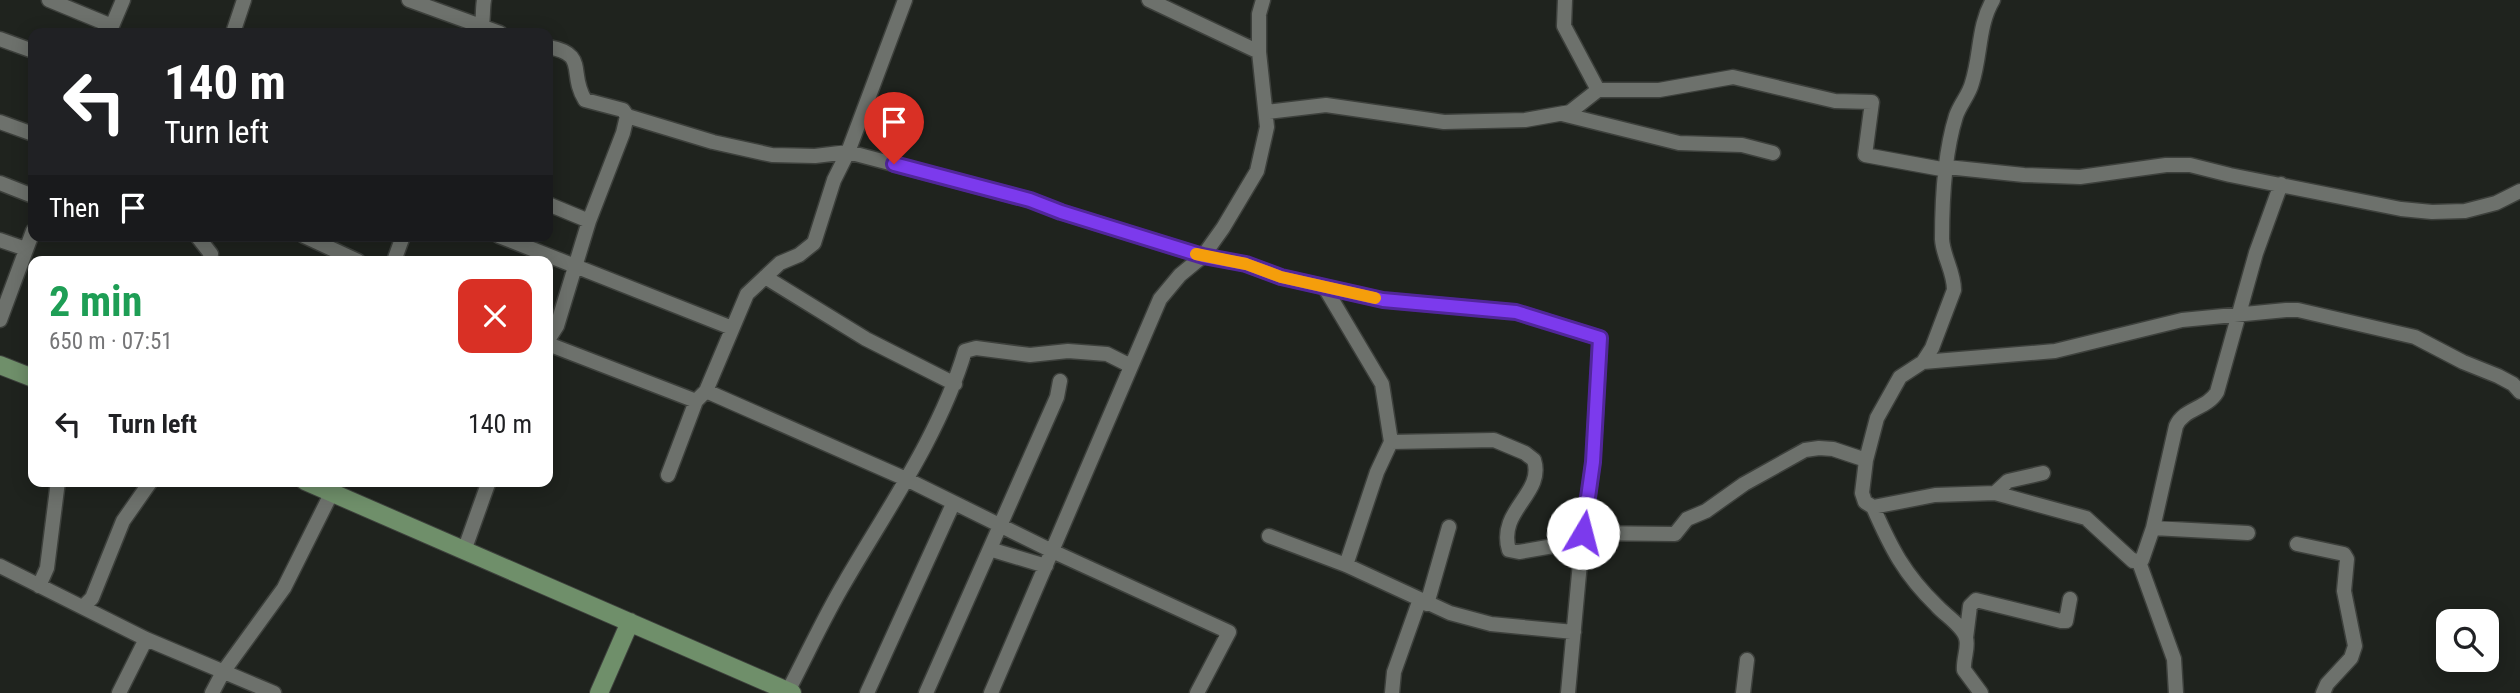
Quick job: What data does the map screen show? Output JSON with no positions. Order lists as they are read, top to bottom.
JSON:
{
  "page": {
    "turn": ["140 m", "Turn left"],
    "then": "Then",
    "heading": ["2 min", "650 m · 07:51"],
    "list": [
      {
        "name": "Turn left",
        "value": "140 m"
      }
    ]
  }
}
